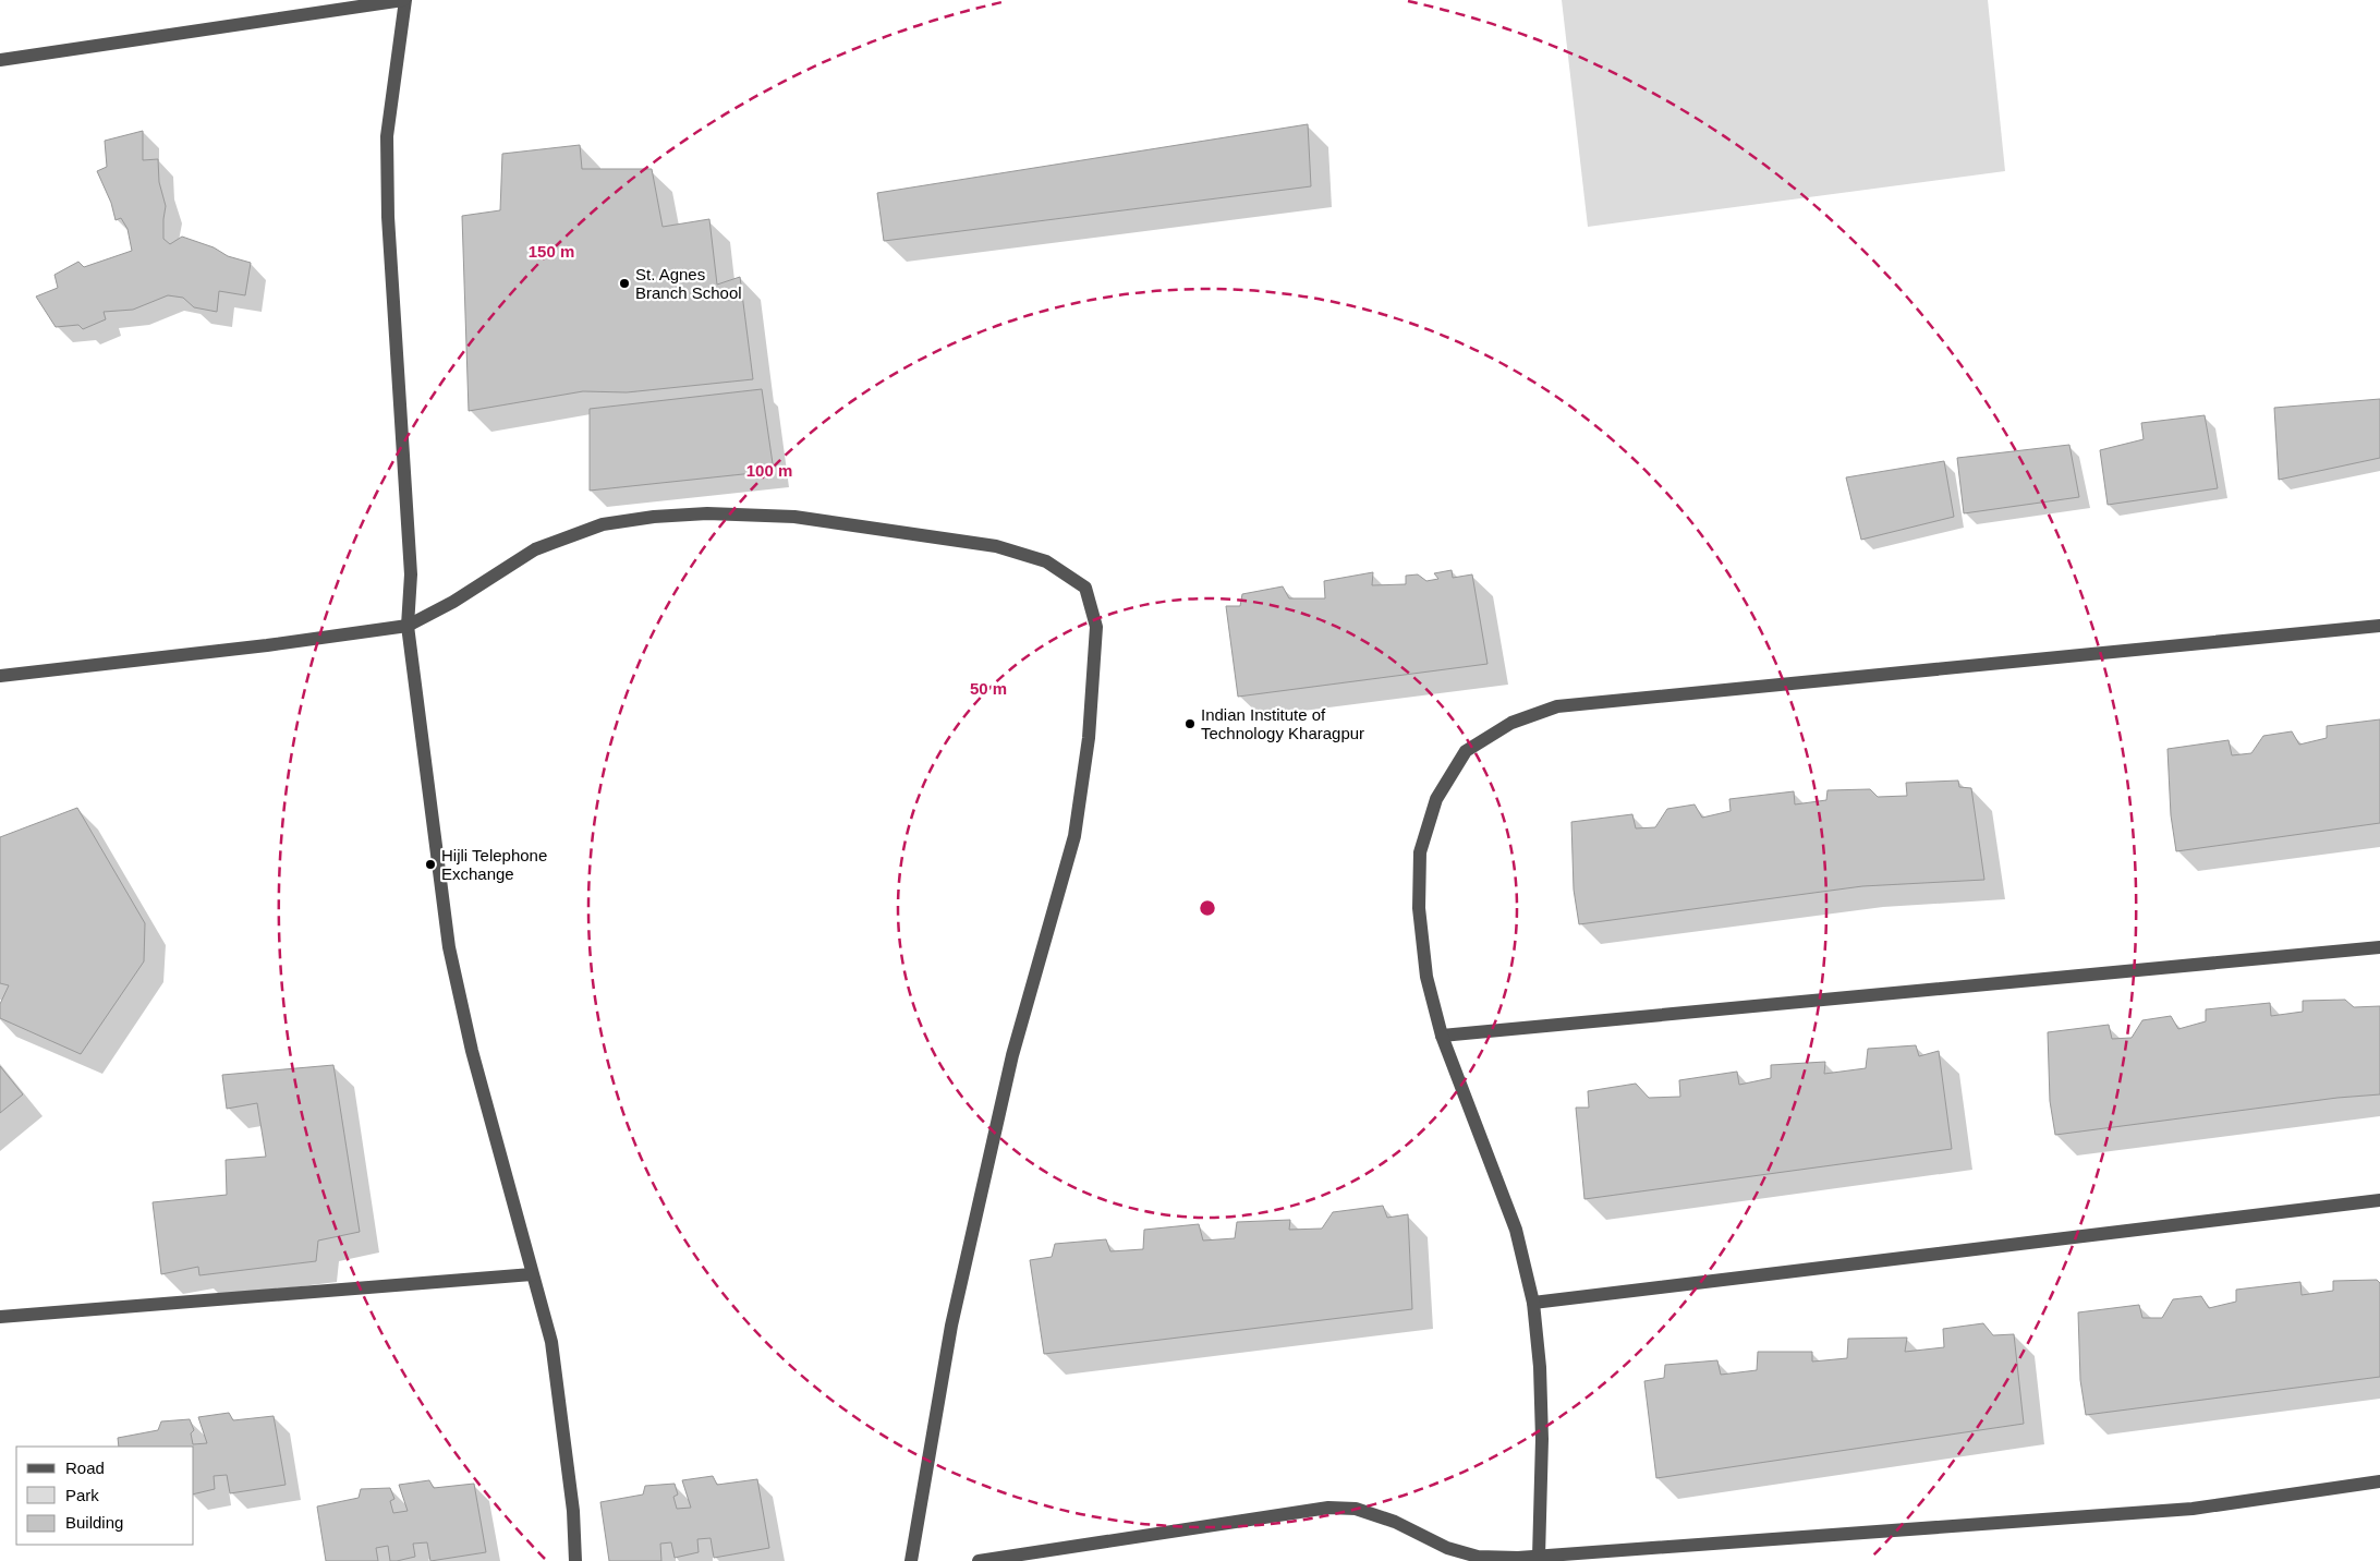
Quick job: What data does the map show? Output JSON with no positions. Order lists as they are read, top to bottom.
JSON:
{
  "places": ["St. Agnes Branch School", "Indian Institute of Technology Kharagpur", "Hijli Telephone Exchange"],
  "legend": ["Road", "Park", "Building"],
  "rings": ["150 m", "100 m", "50 m"]
}
